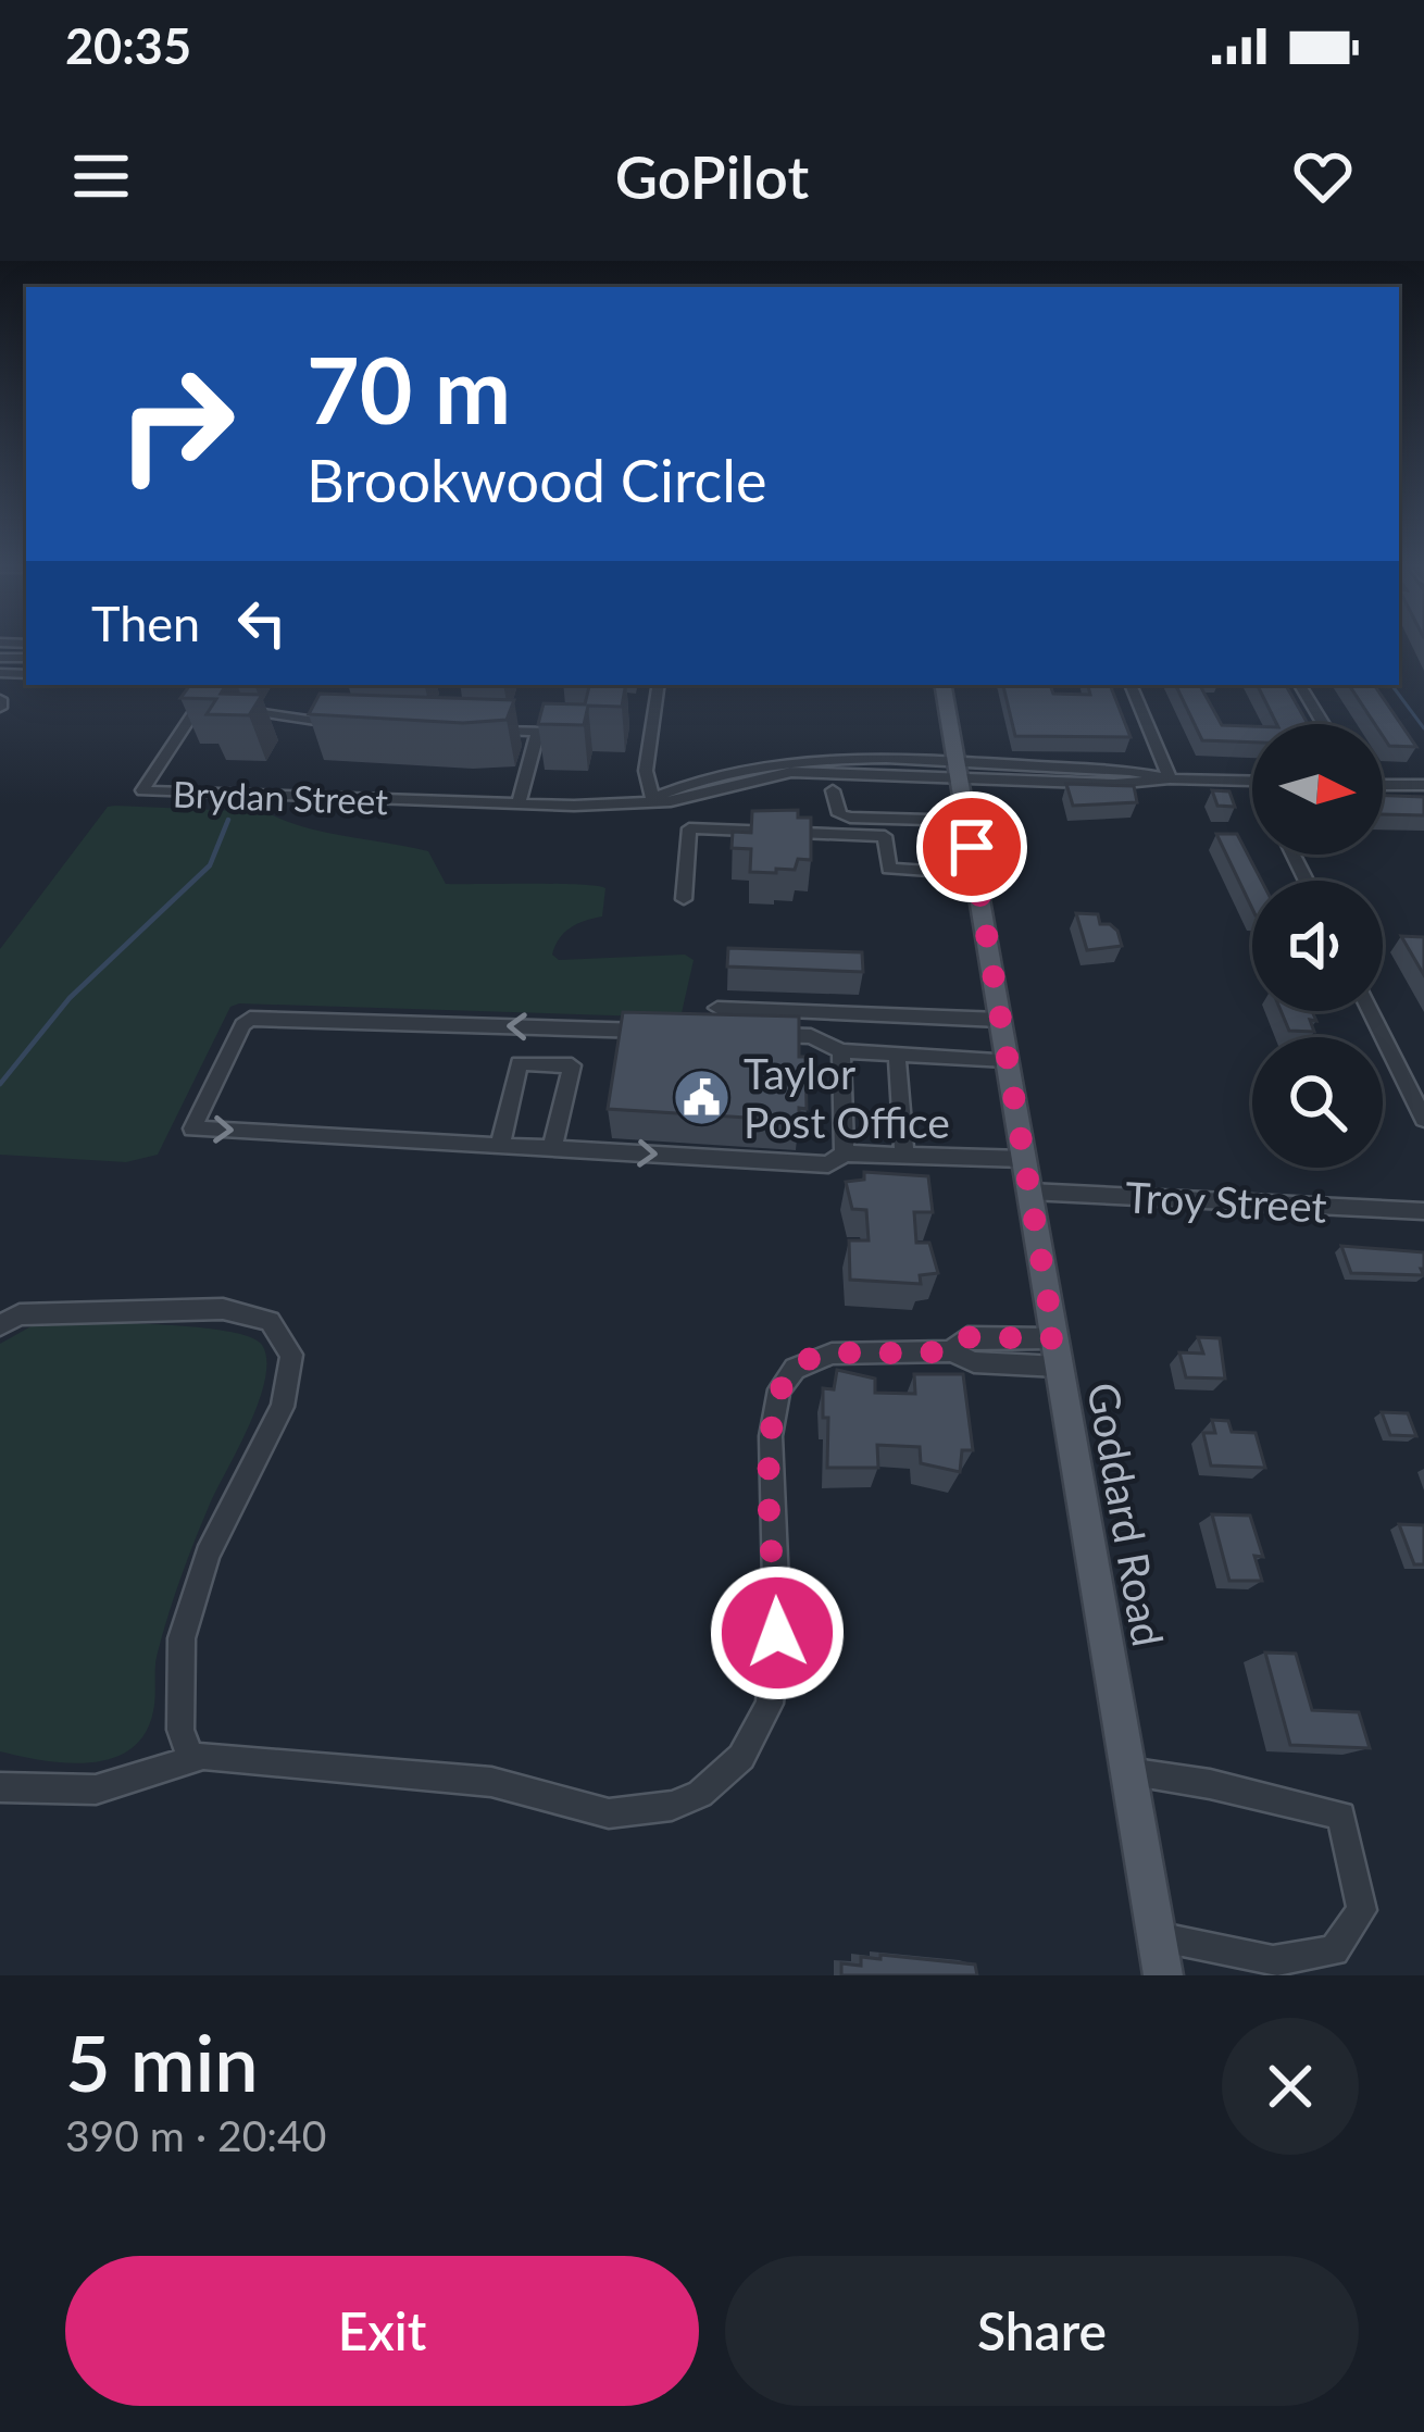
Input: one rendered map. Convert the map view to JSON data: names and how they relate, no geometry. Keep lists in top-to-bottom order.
{
  "streets": {
    "main road": ["Goddard Road"],
    "street": ["Brydan Street", "Troy Street"]
  },
  "crossings": [
    ["Brydan Street", "Goddard Road"],
    ["Troy Street", "Goddard Road"]
  ],
  "places": {
    "public building": ["Taylor Post Office"]
  },
  "north": "right",
  "page": {
    "status": "20:35",
    "header": "GoPilot",
    "turn": ["70 m", "Brookwood Circle"],
    "then": "Then",
    "heading": ["5 min", "390 m · 20:40"],
    "buttons": ["Exit", "Share"]
  }
}
